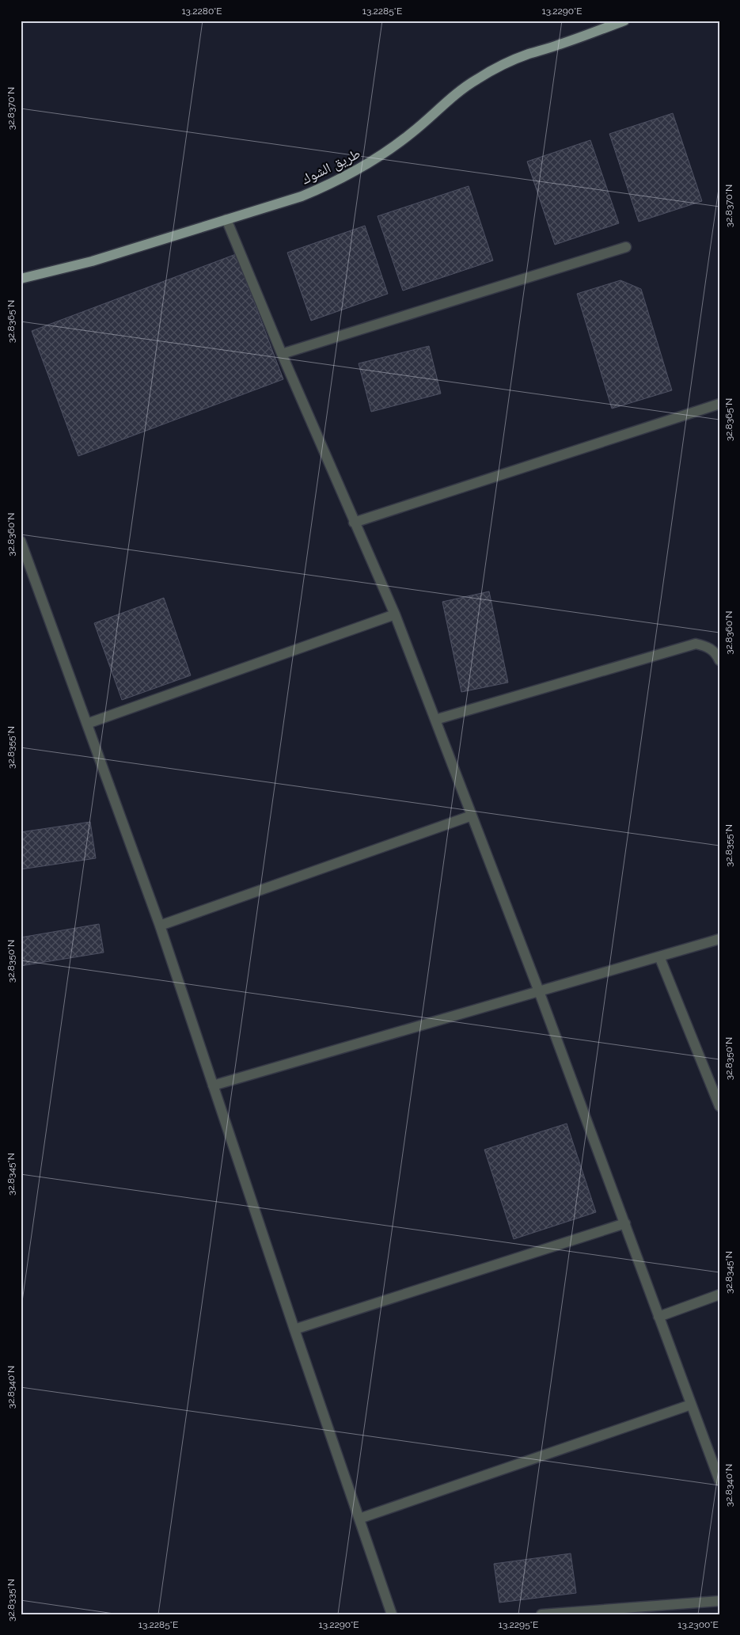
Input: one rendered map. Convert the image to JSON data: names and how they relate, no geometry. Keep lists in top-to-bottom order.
{
  "streets": {
    "main road": ["طريق الشوك"]
  },
  "coordinates": [
    "13.2280°E",
    "13.2285°E",
    "13.2290°E",
    "32.8370°N",
    "32.8365°N",
    "32.8360°N",
    "32.8355°N",
    "32.8350°N",
    "32.8345°N",
    "32.8340°N",
    "32.8335°N",
    "13.2295°E",
    "13.2300°E"
  ]
}
